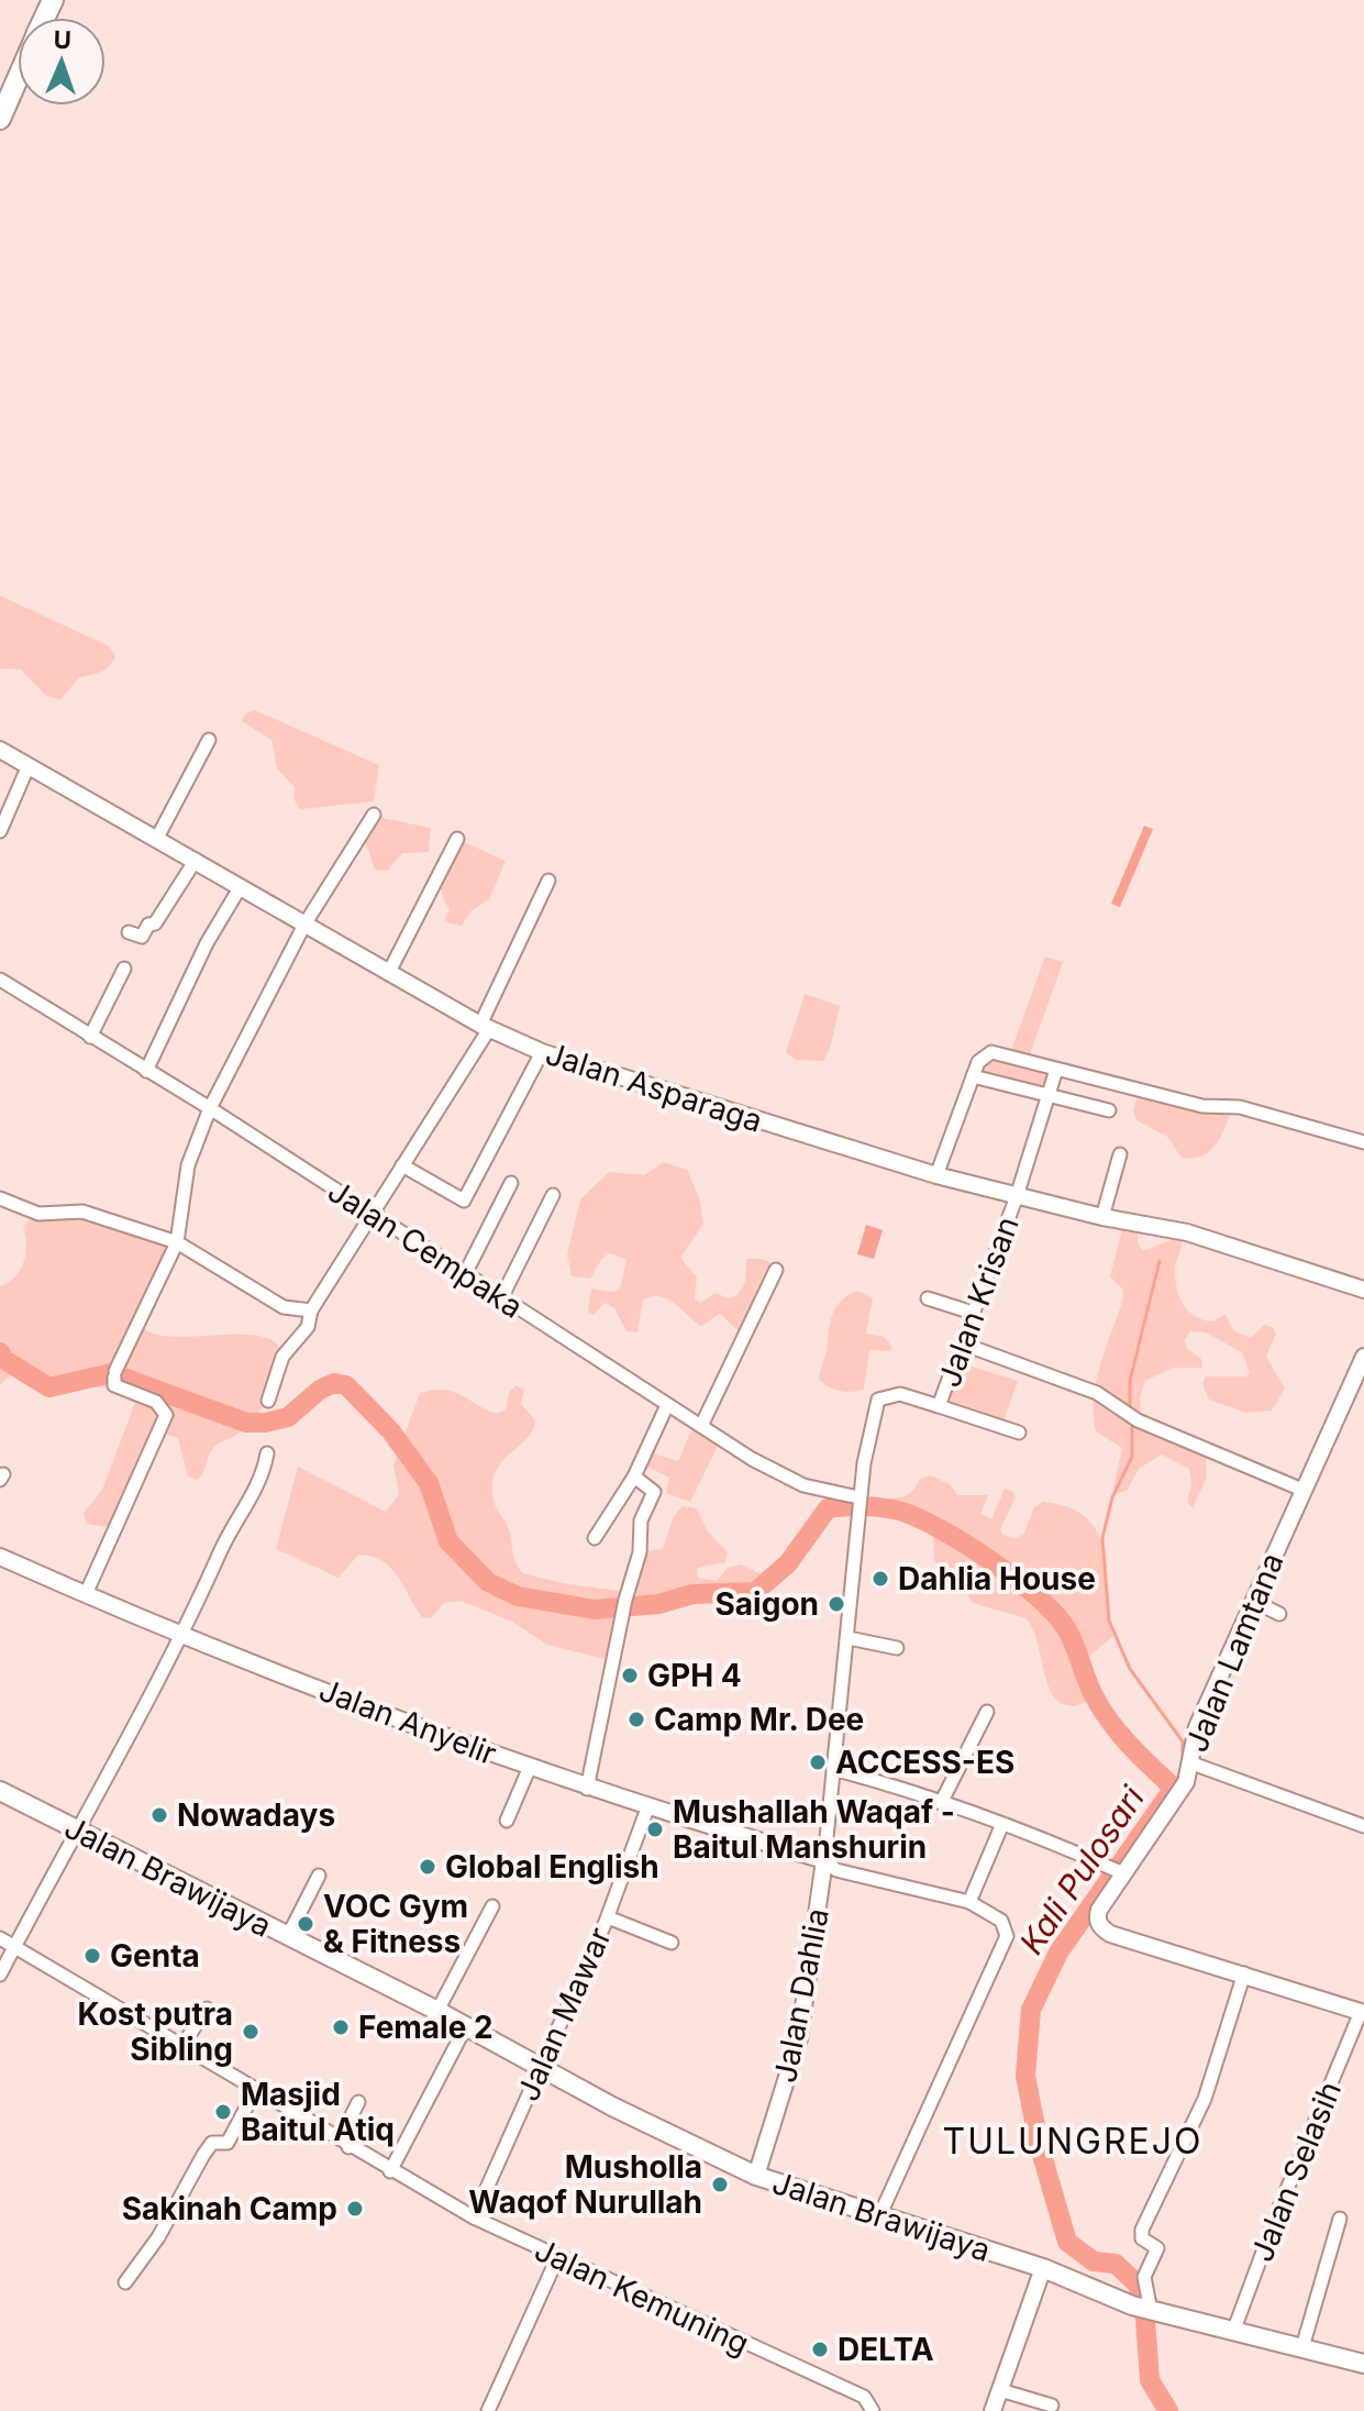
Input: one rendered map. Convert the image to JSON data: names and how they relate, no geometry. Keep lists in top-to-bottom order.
{
  "streets": {
    "main road": ["Jalan Brawijaya"],
    "street": [
      "Jalan Asparaga",
      "Jalan Cempaka",
      "Jalan Krisan",
      "Jalan Lamtana",
      "Jalan Anyelir",
      "Jalan Dahlia",
      "Jalan Mawar",
      "Jalan Selasih",
      "Jalan Kemuning"
    ]
  },
  "crossings": [
    ["Jalan Asparaga", "Jalan Krisan"],
    ["Jalan Cempaka", "Jalan Krisan"],
    ["Jalan Cempaka", "Jalan Dahlia"],
    ["Jalan Krisan", "Jalan Dahlia"],
    ["Jalan Anyelir", "Jalan Dahlia"],
    ["Jalan Anyelir", "Jalan Mawar"],
    ["Jalan Brawijaya", "Jalan Dahlia"],
    ["Jalan Brawijaya", "Jalan Mawar"],
    ["Jalan Brawijaya", "Jalan Selasih"],
    ["Jalan Mawar", "Jalan Kemuning"]
  ],
  "districts": ["TULUNGREJO"],
  "water": ["Kali Pulosari"],
  "places": [
    "Dahlia House",
    "Saigon",
    "GPH 4",
    "Camp Mr. Dee",
    "ACCESS-ES",
    "Nowadays",
    "Mushallah Waqaf - Baitul Manshurin",
    "Global English",
    "VOC Gym & Fitness",
    "Genta",
    "Female 2",
    "Kost putra Sibling",
    "Masjid Baitul Atiq",
    "Musholla Waqof Nurullah",
    "Sakinah Camp",
    "DELTA"
  ],
  "north": "top"
}
